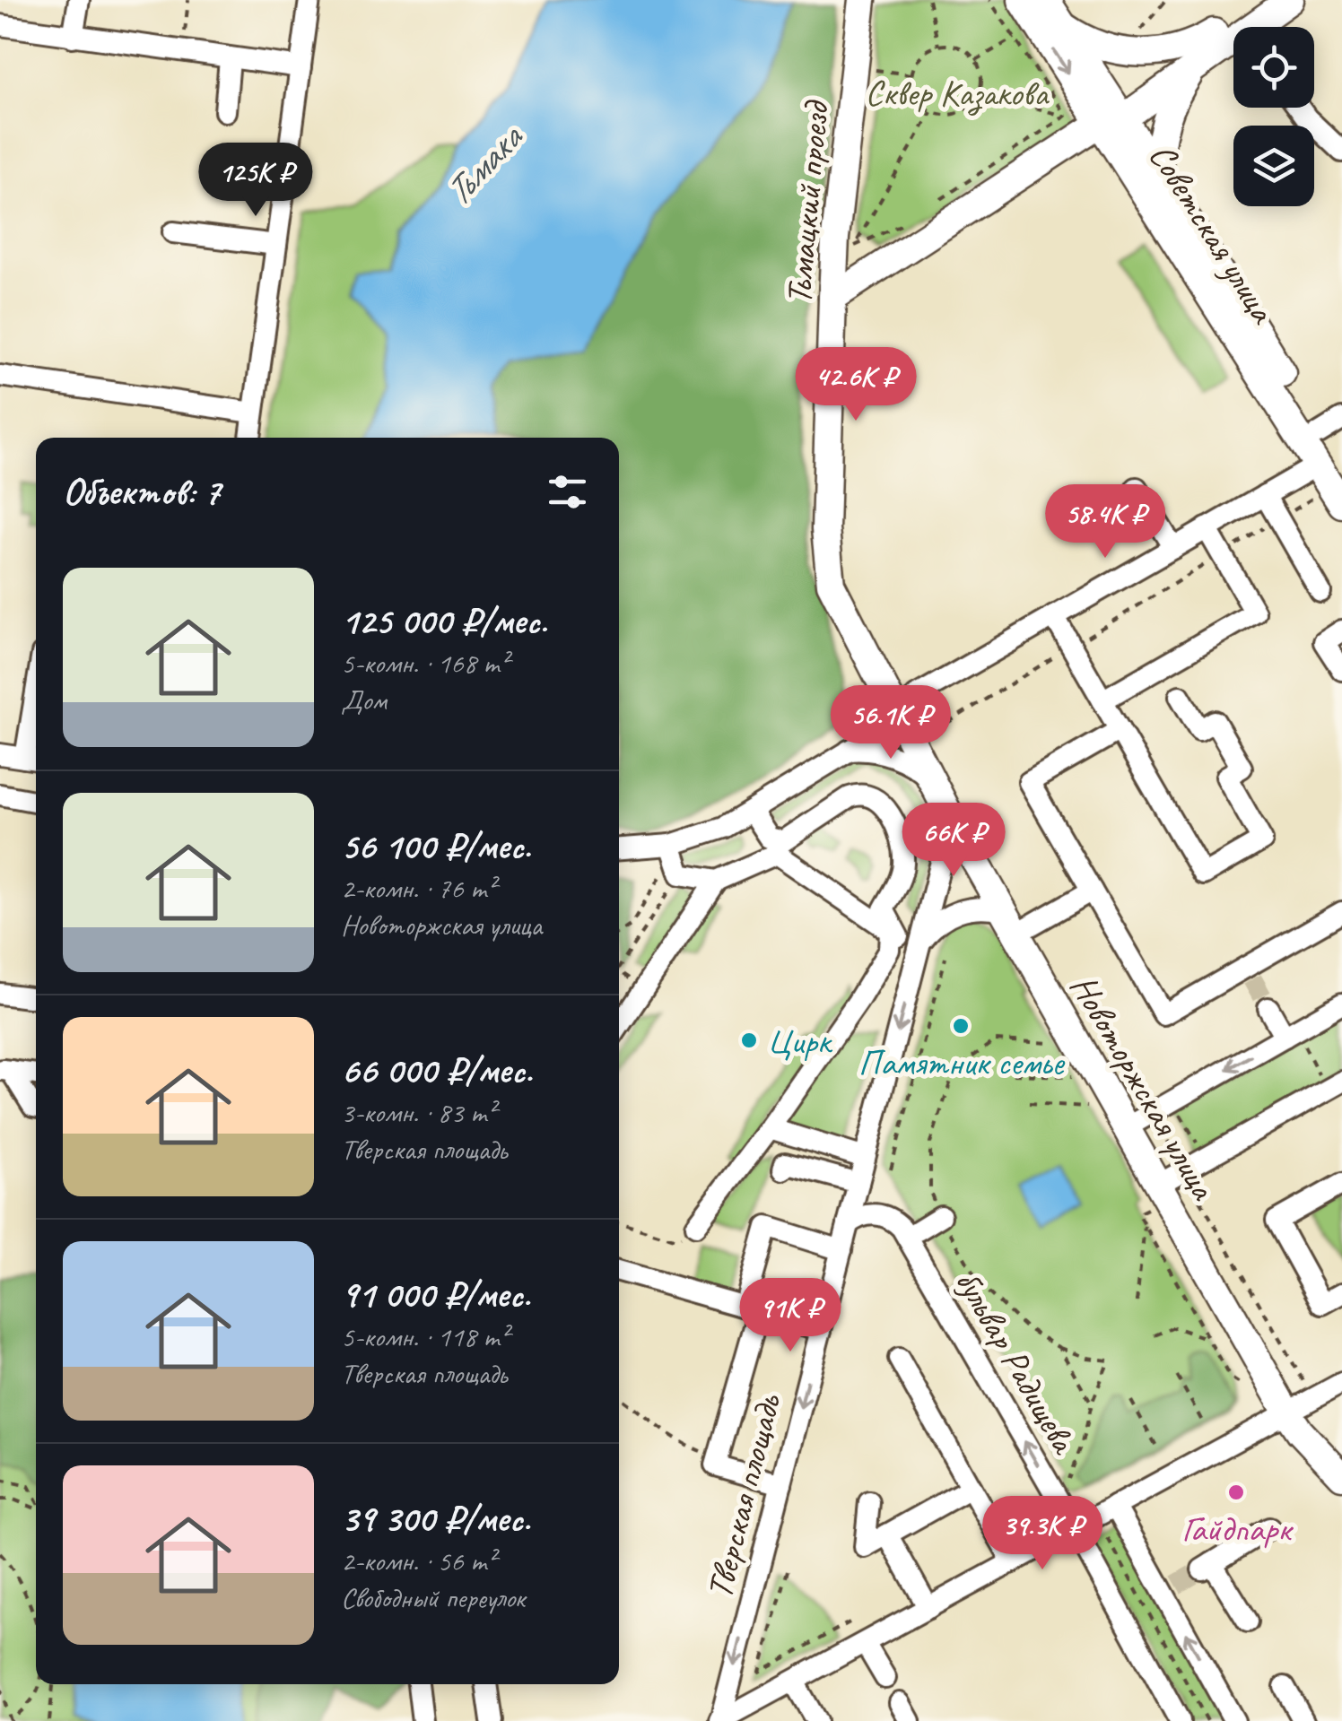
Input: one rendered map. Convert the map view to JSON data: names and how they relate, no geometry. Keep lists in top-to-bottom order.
{
  "streets": {
    "main road": ["Тьмацкий проезд", "Советская улица", "Новоторжская улица"],
    "street": ["бульвар Радищева", "Тверская площадь"]
  },
  "crossings": [
    ["Тьмацкий проезд", "Новоторжская улица"],
    ["Новоторжская улица", "Тверская площадь"],
    ["бульвар Радищева", "Тверская площадь"]
  ],
  "water": ["Тьмака"],
  "parks": ["Сквер Казакова"],
  "places": ["Памятник семье", "Цирк", "Гайдпарк"],
  "page": {
    "price": [
      "125K ₽",
      "42.6K ₽",
      "58.4K ₽",
      "56.1K ₽",
      "66K ₽",
      "91K ₽",
      "39.3K ₽"
    ],
    "heading": "Объектов: 7",
    "list": [
      {
        "name": "125 000 ₽/мес.",
        "note": "5-комн. · 168 m² · Дом"
      },
      {
        "name": "56 100 ₽/мес.",
        "note": "2-комн. · 76 m² · Новоторжская улица"
      },
      {
        "name": "66 000 ₽/мес.",
        "note": "3-комн. · 83 m² · Тверская площадь"
      },
      {
        "name": "91 000 ₽/мес.",
        "note": "5-комн. · 118 m² · Тверская площадь"
      },
      {
        "name": "39 300 ₽/мес.",
        "note": "2-комн. · 56 m² · Свободный переулок"
      }
    ]
  }
}
